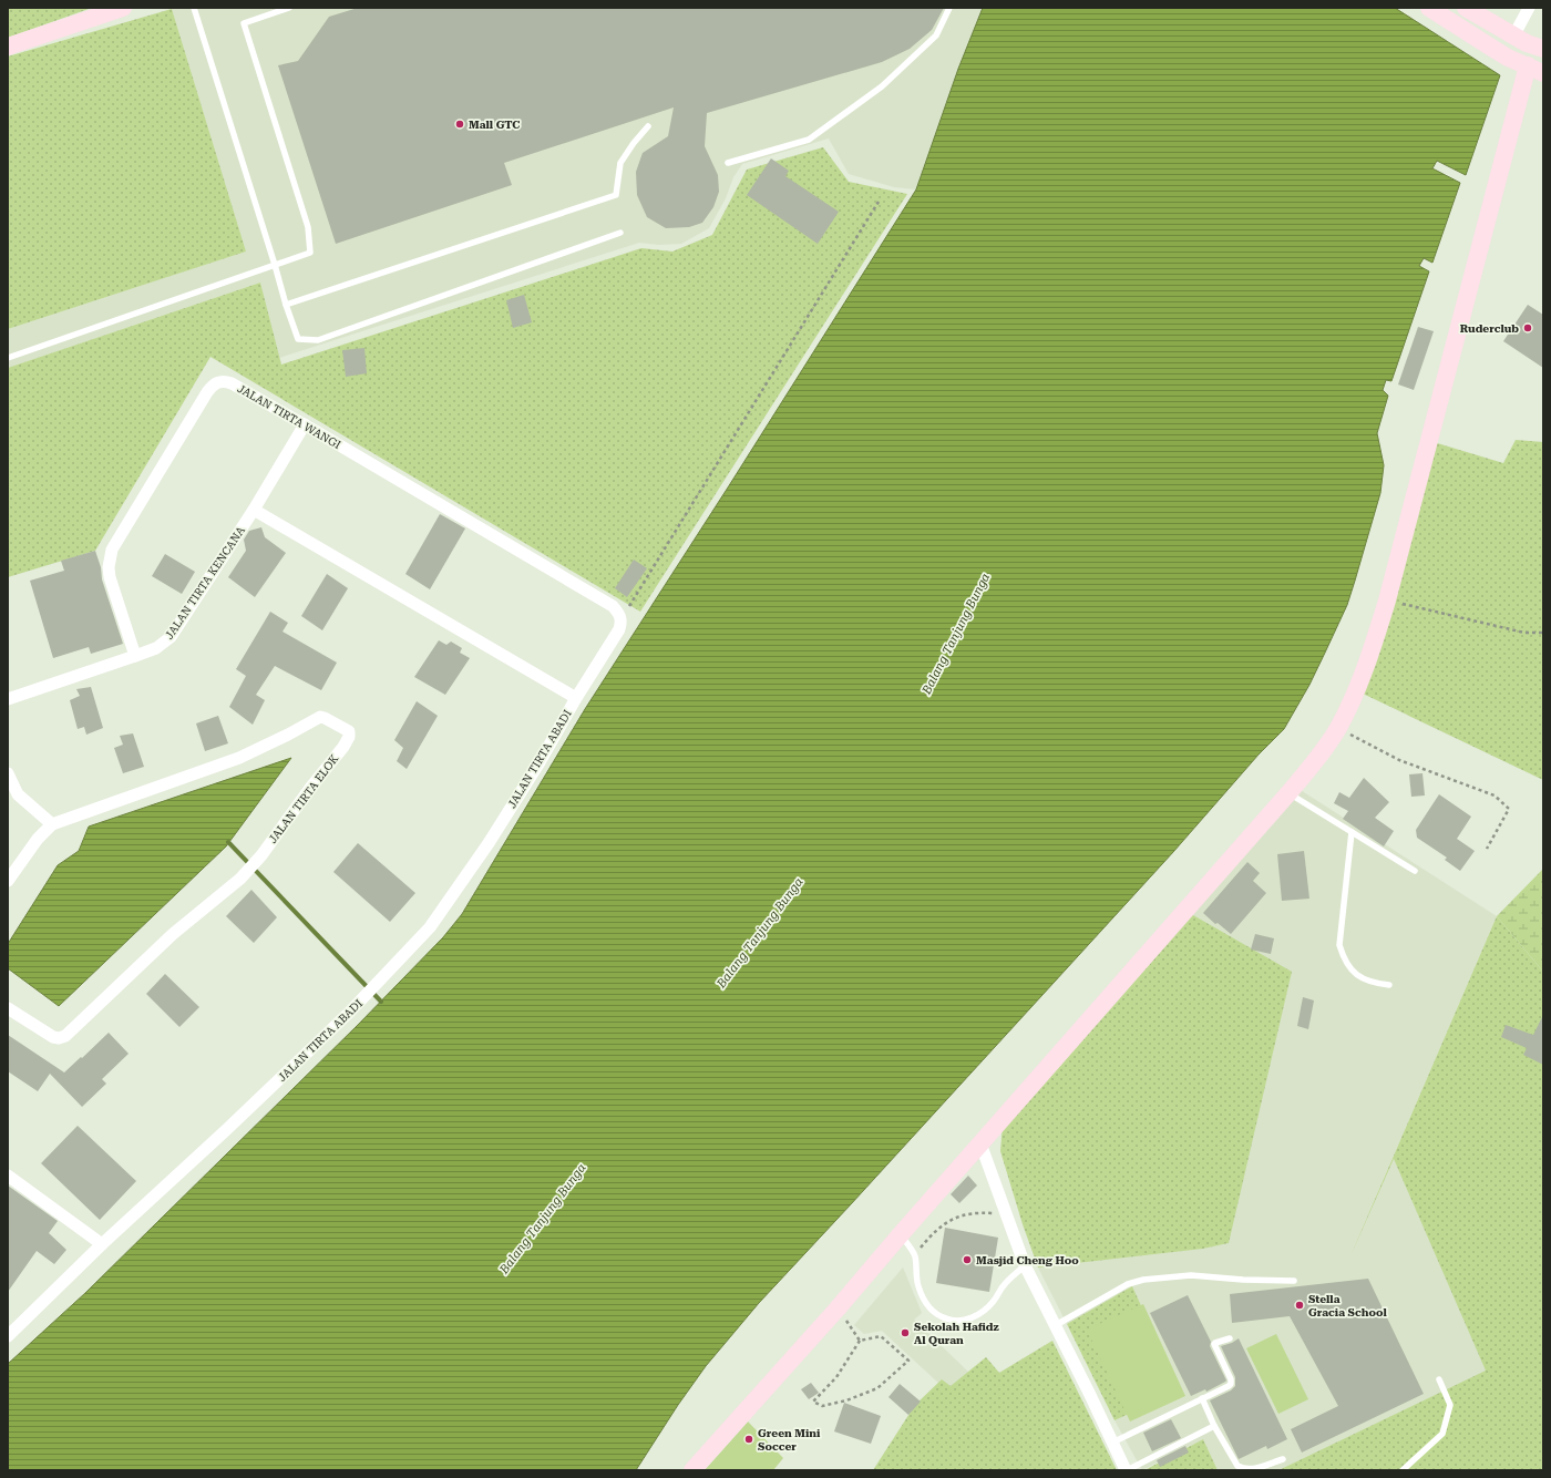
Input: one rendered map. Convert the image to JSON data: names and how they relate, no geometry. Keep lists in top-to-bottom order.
{
  "streets": {
    "street": [
      "JALAN TIRTA WANGI",
      "JALAN TIRTA KENCANA",
      "JALAN TIRTA ABADI",
      "JALAN TIRTA ELOK"
    ]
  },
  "crossings": [
    ["JALAN TIRTA WANGI", "JALAN TIRTA KENCANA"],
    ["JALAN TIRTA WANGI", "JALAN TIRTA ABADI"],
    ["JALAN TIRTA KENCANA", "JALAN TIRTA ABADI"]
  ],
  "water": ["Balang Tanjung Bunga"],
  "places": [
    "Mall GTC",
    "Ruderclub",
    "Masjid Cheng Hoo",
    "Stella Gracia School",
    "Sekolah Hafidz Al Quran",
    "Green Mini Soccer"
  ]
}
